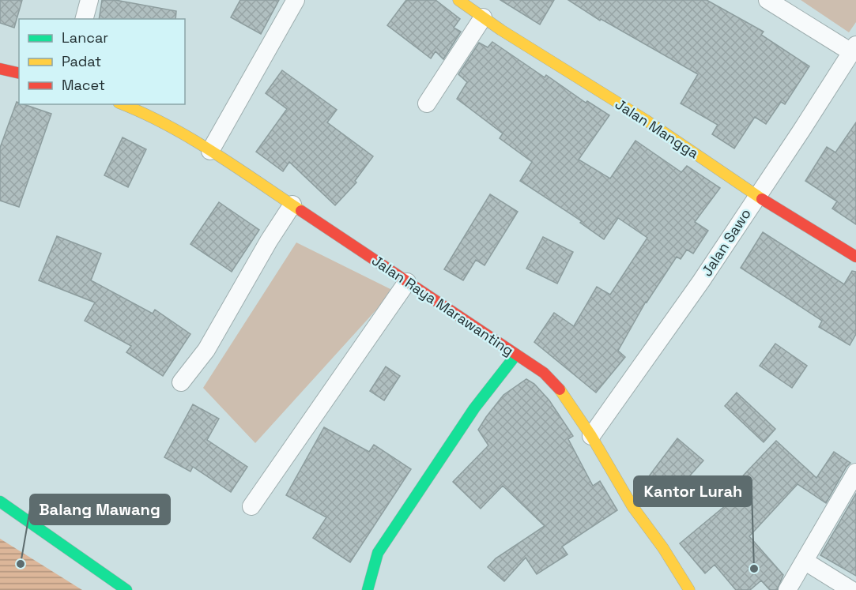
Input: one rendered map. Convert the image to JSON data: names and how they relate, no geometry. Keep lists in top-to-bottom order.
{
  "streets": {
    "street": ["Jalan Mangga", "Jalan Sawo", "Jalan Raya Marawanting"]
  },
  "crossings": [
    ["Jalan Mangga", "Jalan Sawo"],
    ["Jalan Sawo", "Jalan Raya Marawanting"]
  ],
  "places": ["Balang Mawang", "Kantor Lurah"],
  "legend": ["Lancar", "Padat", "Macet"]
}
